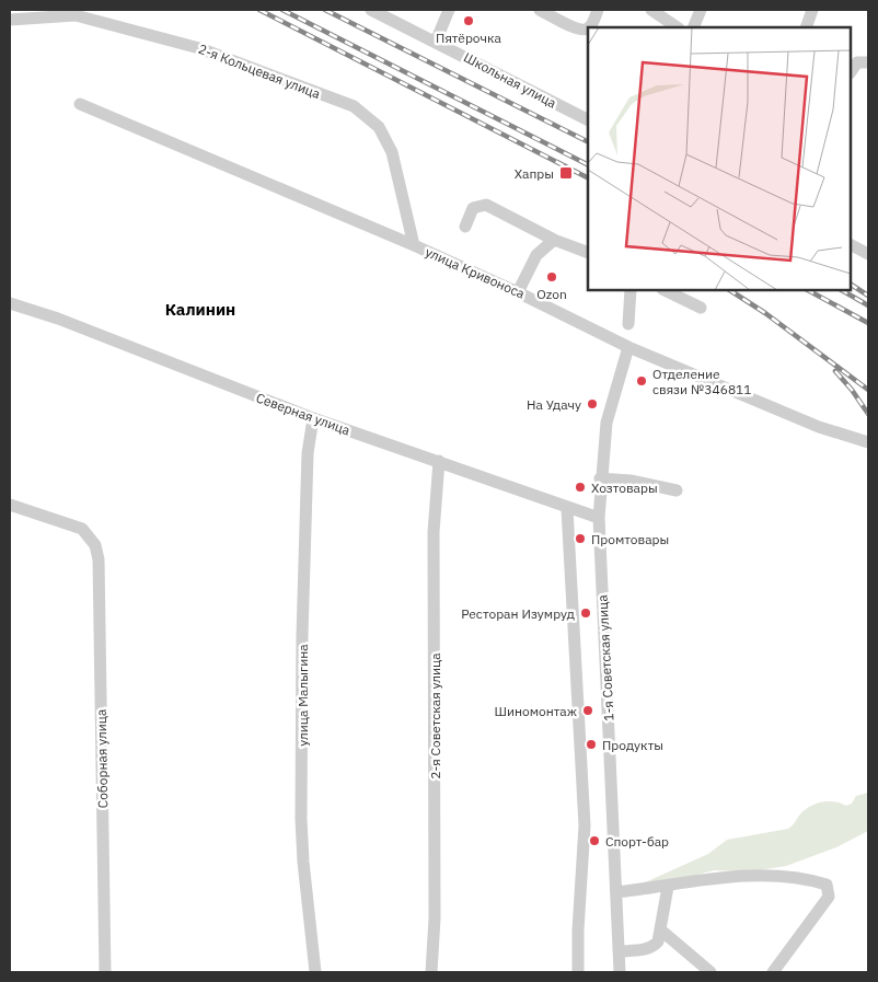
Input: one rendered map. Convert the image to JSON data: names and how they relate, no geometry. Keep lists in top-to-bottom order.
{
  "streets": {
    "street": [
      "2-я Кольцевая улица",
      "Школьная улица",
      "улица Кривоноса",
      "Северная улица",
      "1-я Советская улица",
      "улица Малыгина",
      "2-я Советская улица",
      "Соборная улица"
    ]
  },
  "crossings": [
    ["2-я Кольцевая улица", "улица Кривоноса"],
    ["улица Кривоноса", "1-я Советская улица"],
    ["Северная улица", "1-я Советская улица"],
    ["Северная улица", "улица Малыгина"],
    ["Северная улица", "2-я Советская улица"]
  ],
  "districts": ["Калинин"],
  "places": {
    "other": [
      "Пятёрочка",
      "Ozon",
      "Отделение связи №346811",
      "На Удачу",
      "Хозтовары",
      "Промтовары",
      "Ресторан Изумруд",
      "Шиномонтаж",
      "Продукты",
      "Спорт-бар"
    ],
    "transit": ["Хапры"]
  }
}
